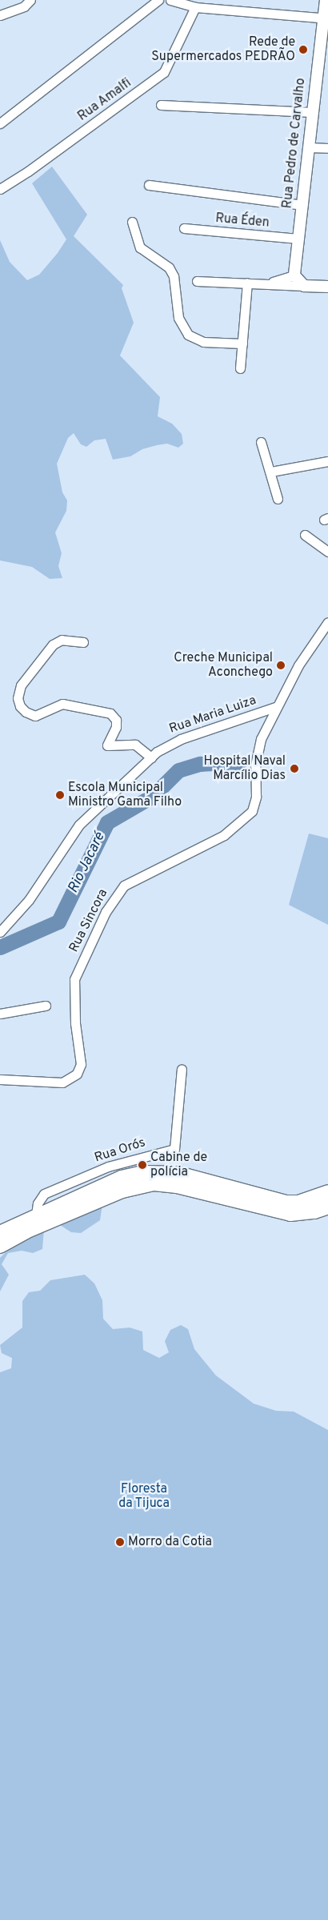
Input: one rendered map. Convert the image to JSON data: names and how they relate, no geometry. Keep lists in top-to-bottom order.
{
  "streets": {
    "street": [
      "Rua Amalfi",
      "Rua Pedro de Carvalho",
      "Rua Éden",
      "Rua Maria Luiza",
      "Rua Sincora",
      "Rua Orós"
    ]
  },
  "crossings": [
    ["Rua Pedro de Carvalho", "Rua Éden"],
    ["Rua Maria Luiza", "Rua Sincora"]
  ],
  "water": ["Rio Jacaré"],
  "parks": ["Floresta da Tijuca"],
  "places": [
    "Rede de Supermercados PEDRÃO",
    "Creche Municipal Aconchego",
    "Hospital Naval Marcílio Dias",
    "Escola Municipal Ministro Gama Filho",
    "Cabine de polícia",
    "Morro da Cotia"
  ]
}
